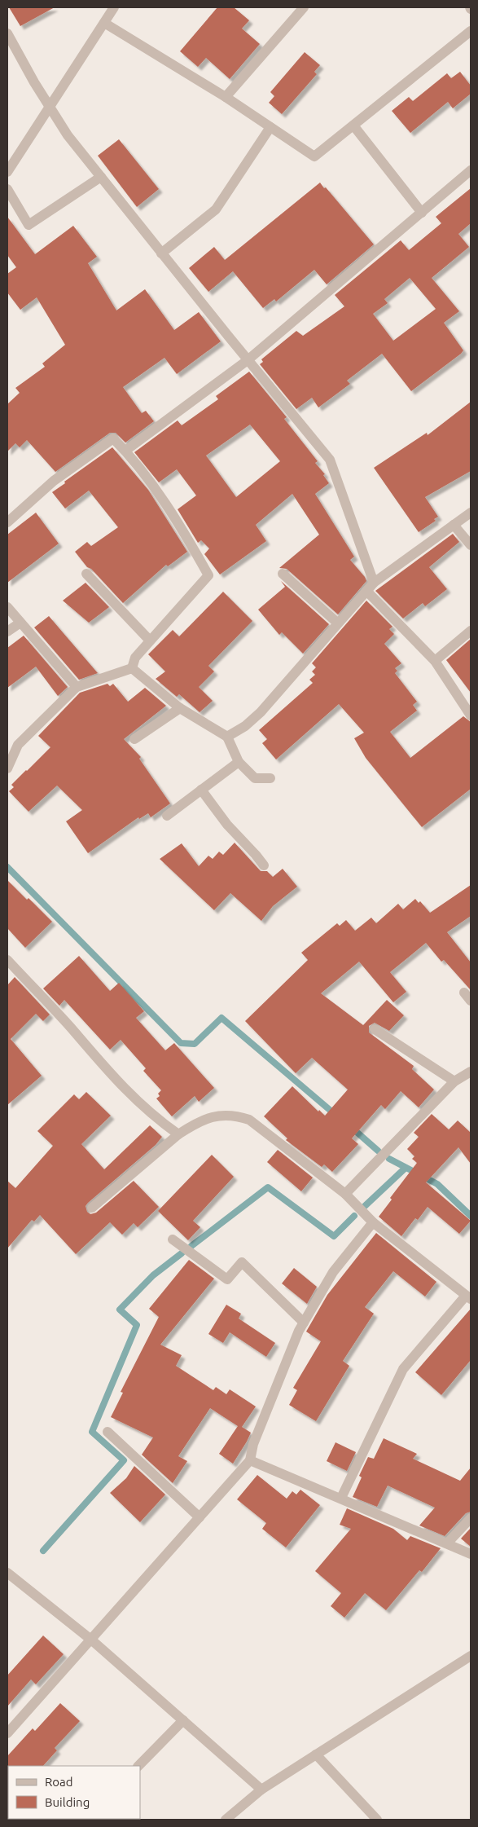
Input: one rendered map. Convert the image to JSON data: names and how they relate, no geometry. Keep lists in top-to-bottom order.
{
  "legend": ["Road", "Building"]
}
